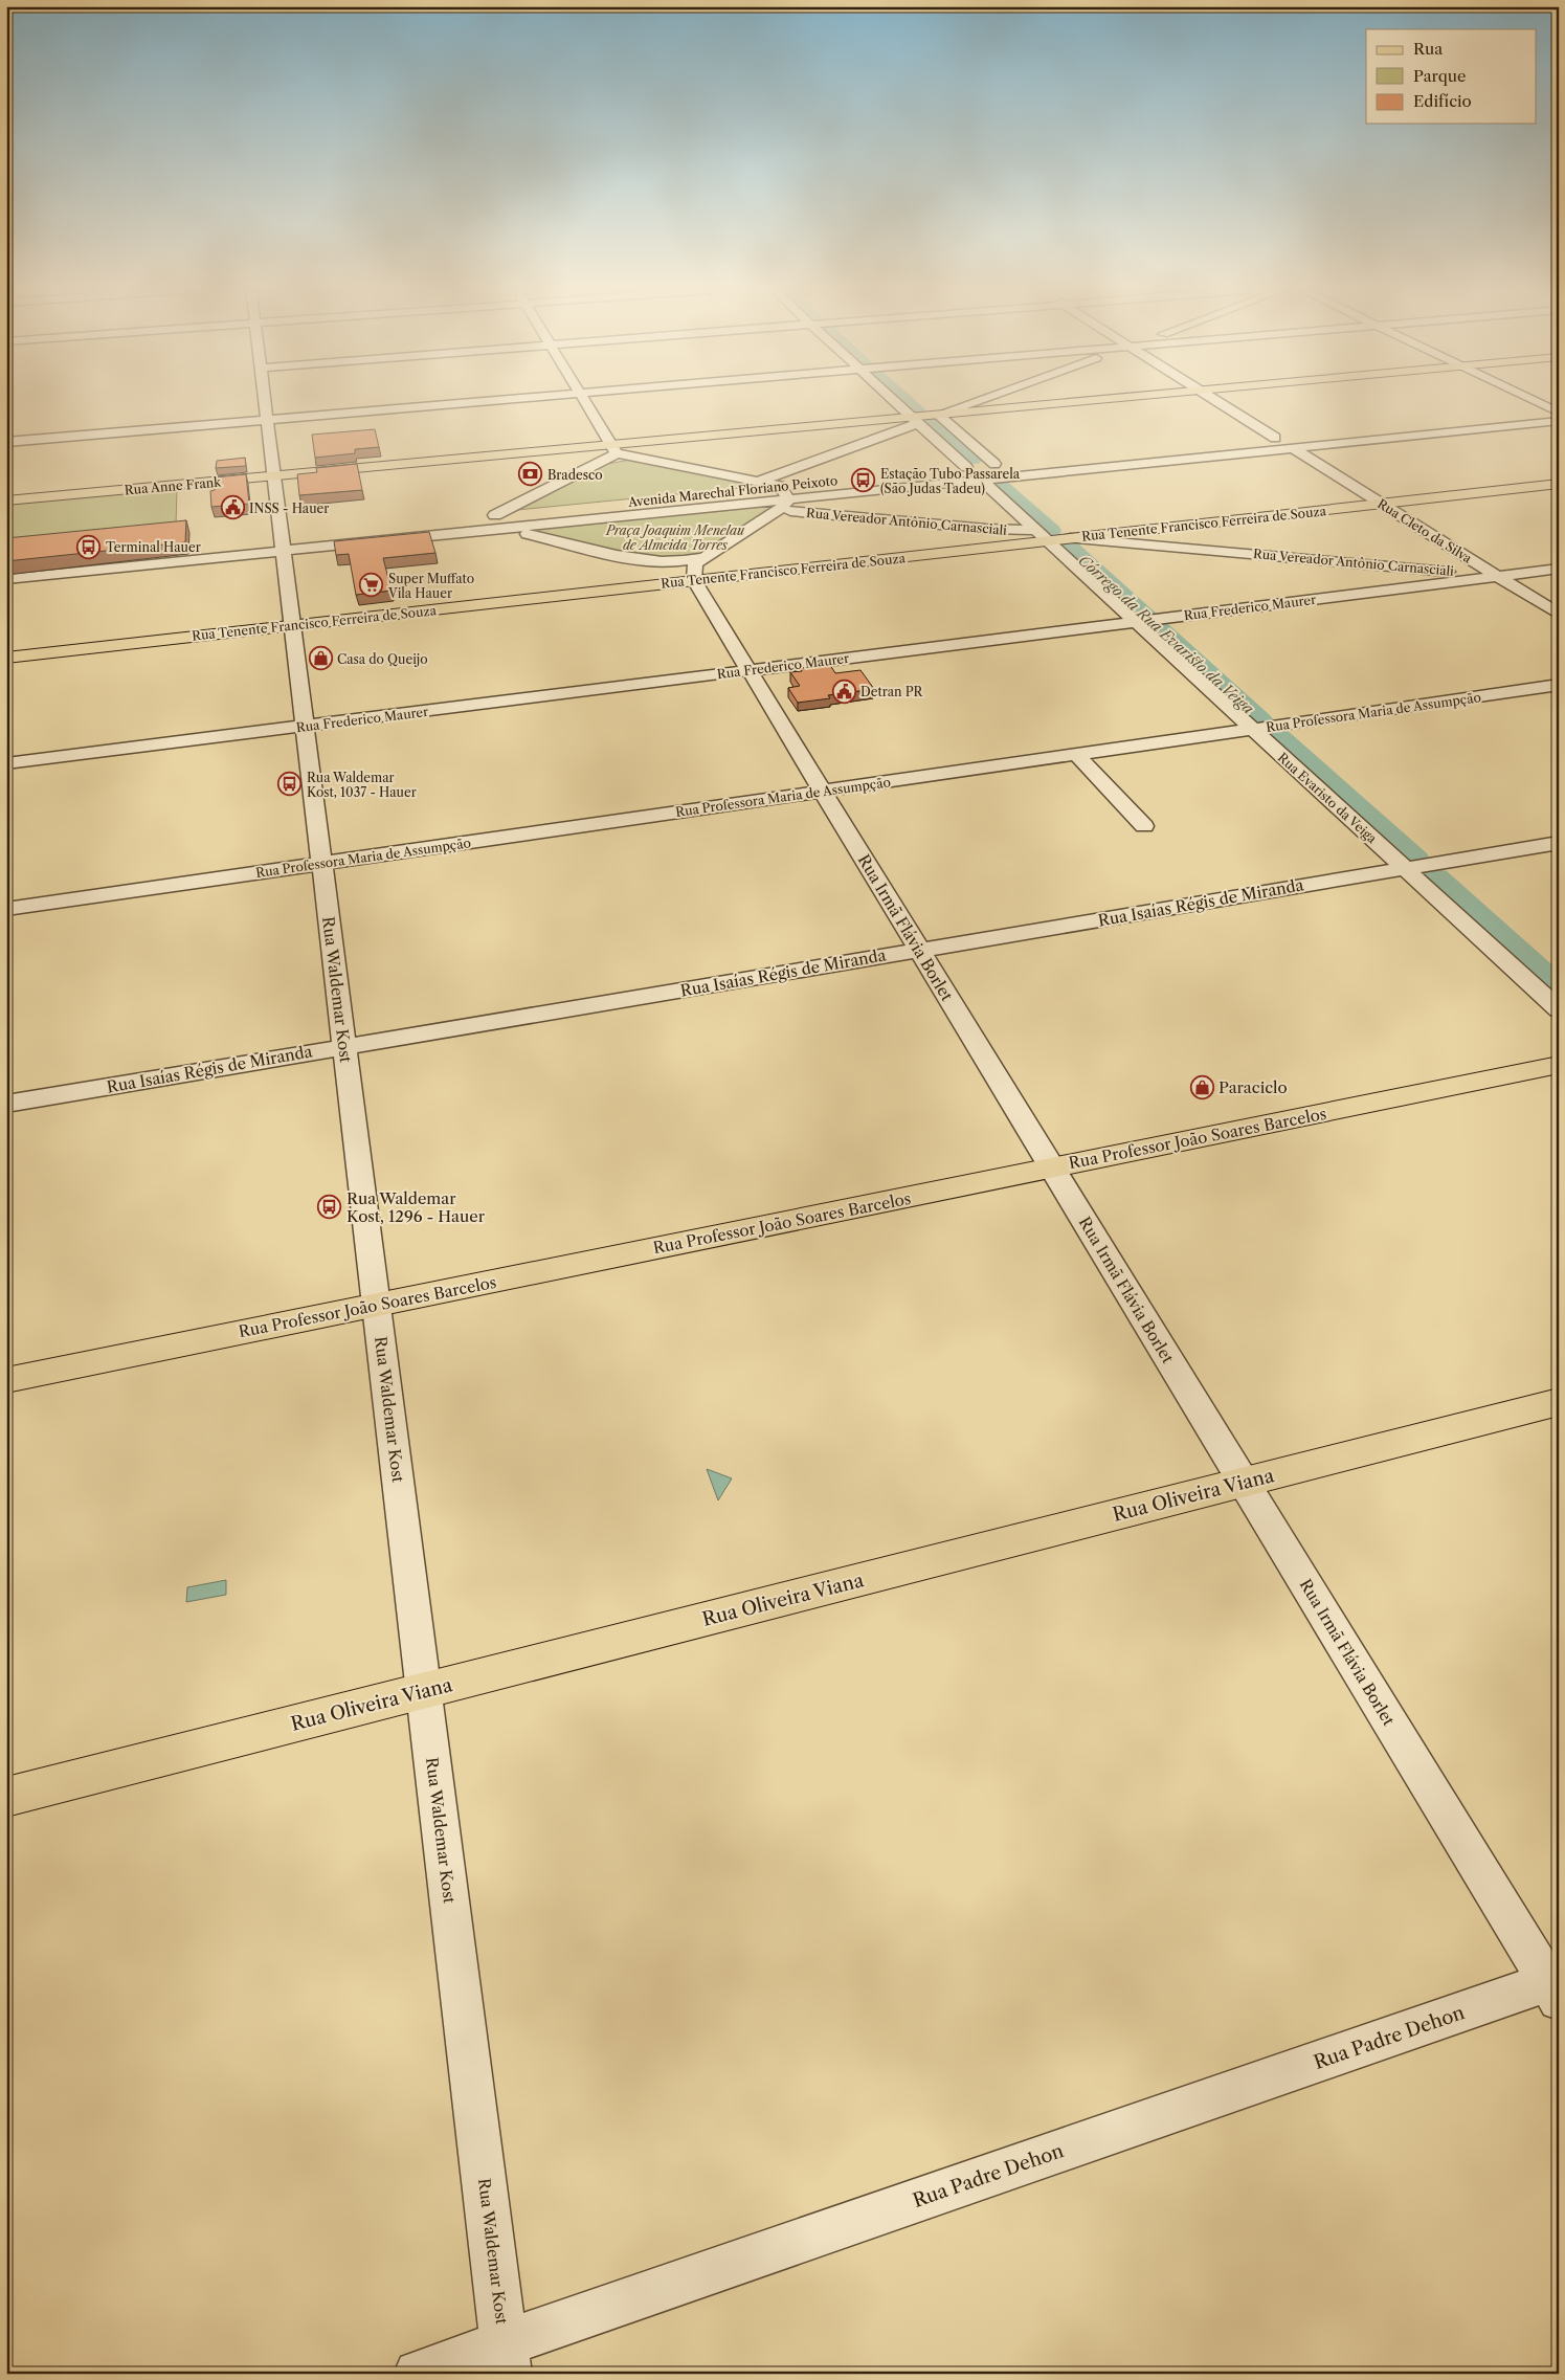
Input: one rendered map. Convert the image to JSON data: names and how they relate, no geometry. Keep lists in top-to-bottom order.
{
  "streets": {
    "main road": [
      "Rua Anne Frank",
      "Rua Tenente Francisco Ferreira de Souza",
      "Rua Professor João Soares Barcelos",
      "Rua Oliveira Viana"
    ],
    "street": [
      "Avenida Marechal Floriano Peixoto",
      "Rua Vereador Antônio Carnasciali",
      "Rua Cleto da Silva",
      "Rua Frederico Maurer",
      "Rua Professora Maria de Assumpção",
      "Rua Evaristo da Veiga",
      "Rua Isaías Régis de Miranda",
      "Rua Irmã Flávia Borlet",
      "Rua Waldemar Kost",
      "Rua Padre Dehon"
    ]
  },
  "crossings": [
    ["Rua Anne Frank", "Rua Waldemar Kost"],
    ["Avenida Marechal Floriano Peixoto", "Rua Cleto da Silva"],
    ["Avenida Marechal Floriano Peixoto", "Rua Evaristo da Veiga"],
    ["Avenida Marechal Floriano Peixoto", "Rua Waldemar Kost"],
    ["Rua Vereador Antônio Carnasciali", "Rua Tenente Francisco Ferreira de Souza"],
    ["Rua Vereador Antônio Carnasciali", "Rua Cleto da Silva"],
    ["Rua Vereador Antônio Carnasciali", "Rua Frederico Maurer"],
    ["Rua Vereador Antônio Carnasciali", "Rua Evaristo da Veiga"],
    ["Rua Tenente Francisco Ferreira de Souza", "Rua Cleto da Silva"],
    ["Rua Tenente Francisco Ferreira de Souza", "Rua Evaristo da Veiga"],
    ["Rua Tenente Francisco Ferreira de Souza", "Rua Irmã Flávia Borlet"],
    ["Rua Tenente Francisco Ferreira de Souza", "Rua Waldemar Kost"],
    ["Rua Cleto da Silva", "Rua Frederico Maurer"],
    ["Rua Frederico Maurer", "Rua Evaristo da Veiga"],
    ["Rua Frederico Maurer", "Rua Irmã Flávia Borlet"],
    ["Rua Frederico Maurer", "Rua Waldemar Kost"],
    ["Rua Professora Maria de Assumpção", "Rua Evaristo da Veiga"],
    ["Rua Professora Maria de Assumpção", "Rua Irmã Flávia Borlet"],
    ["Rua Professora Maria de Assumpção", "Rua Waldemar Kost"],
    ["Rua Evaristo da Veiga", "Rua Isaías Régis de Miranda"],
    ["Rua Isaías Régis de Miranda", "Rua Irmã Flávia Borlet"],
    ["Rua Isaías Régis de Miranda", "Rua Waldemar Kost"],
    ["Rua Irmã Flávia Borlet", "Rua Professor João Soares Barcelos"],
    ["Rua Irmã Flávia Borlet", "Rua Oliveira Viana"],
    ["Rua Irmã Flávia Borlet", "Rua Padre Dehon"],
    ["Rua Waldemar Kost", "Rua Professor João Soares Barcelos"],
    ["Rua Waldemar Kost", "Rua Oliveira Viana"],
    ["Rua Waldemar Kost", "Rua Padre Dehon"]
  ],
  "water": ["Córrego da Rua Evaristo da Veiga"],
  "parks": ["Praça Joaquim Menelau de Almeida Torres"],
  "places": {
    "bank": ["Bradesco"],
    "bus stop": [
      "Estação Tubo Passarela (São Judas Tadeu)",
      "Terminal Hauer",
      "Rua Waldemar Kost, 1037 - Hauer",
      "Rua Waldemar Kost, 1296 - Hauer"
    ],
    "public building": ["INSS - Hauer", "Detran PR"],
    "supermarket": ["Super Muffato Vila Hauer"],
    "shop": ["Casa do Queijo", "Paraciclo"]
  },
  "legend": ["Rua", "Parque", "Edifício"]
}
